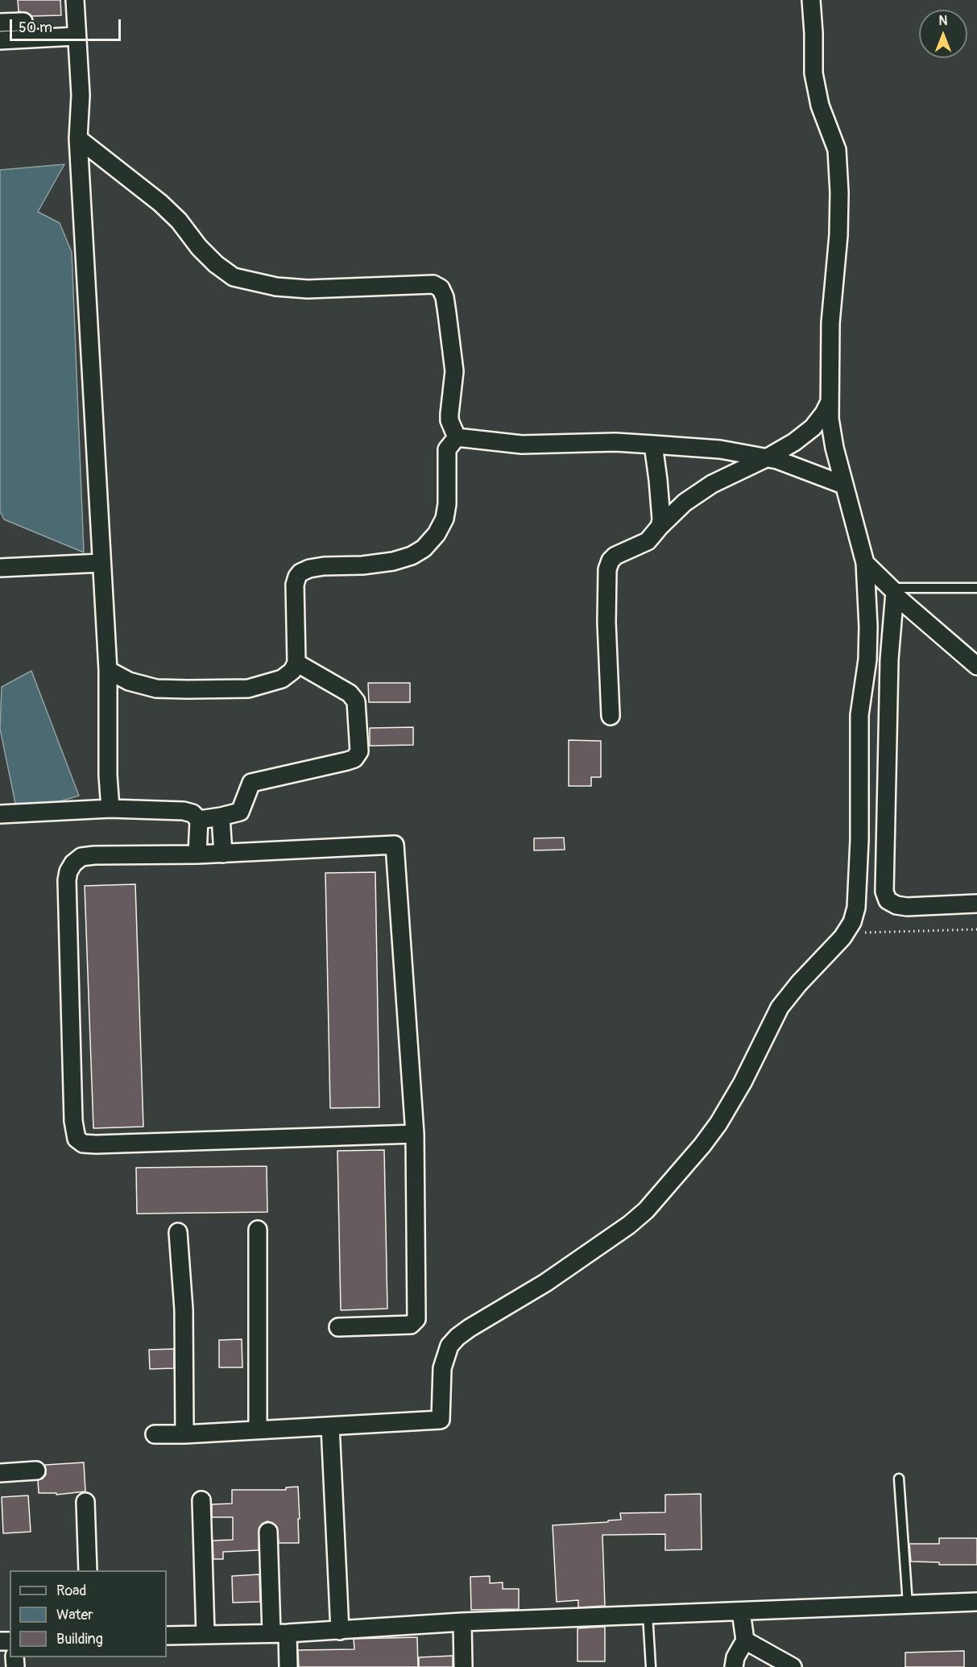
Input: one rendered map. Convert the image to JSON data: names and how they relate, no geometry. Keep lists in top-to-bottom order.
{
  "legend": ["Road", "Water", "Building"],
  "scale_bar": "50 m",
  "north": "top"
}
